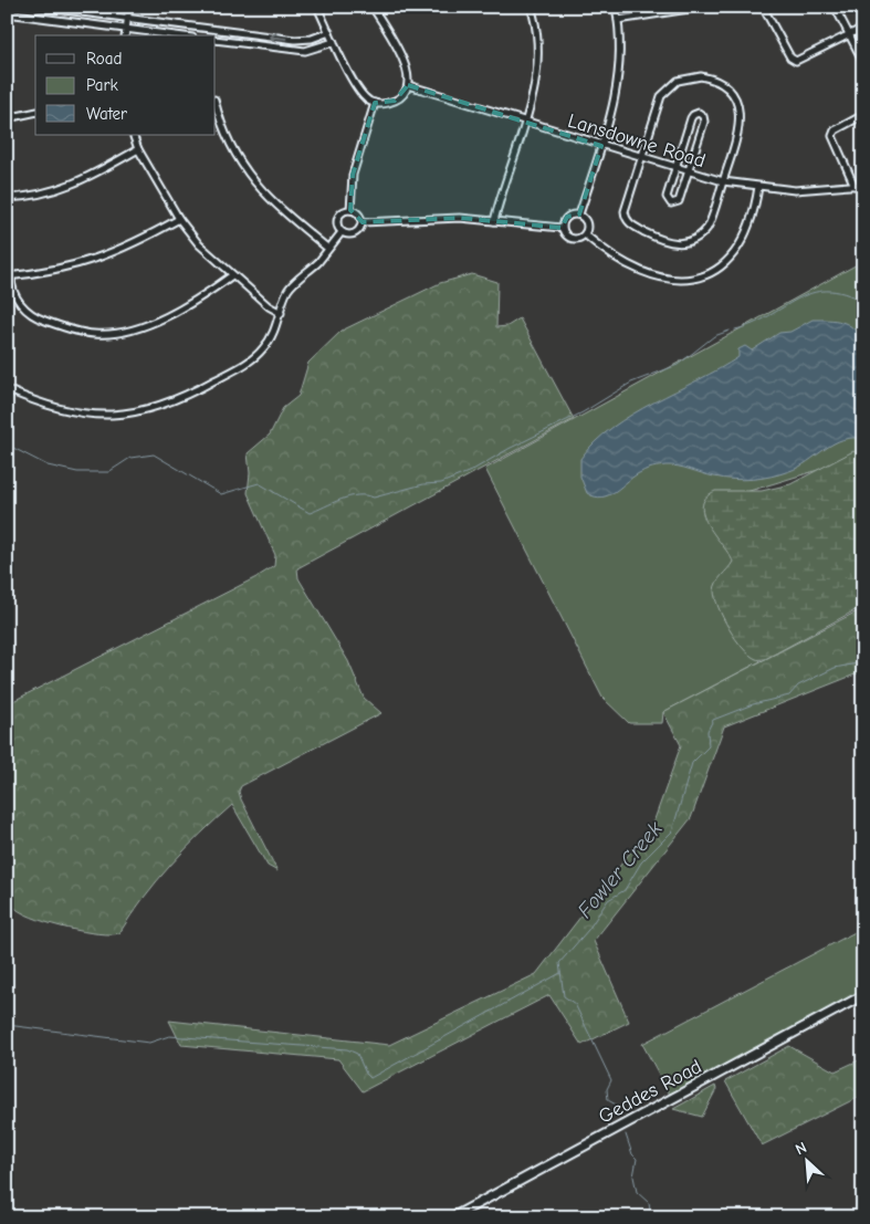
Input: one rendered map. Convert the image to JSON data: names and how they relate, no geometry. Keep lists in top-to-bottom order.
{
  "streets": {
    "main road": ["Geddes Road"],
    "street": ["Lansdowne Road"]
  },
  "water": ["Fowler Creek"],
  "legend": ["Road", "Park", "Water"],
  "north": "top left"
}
